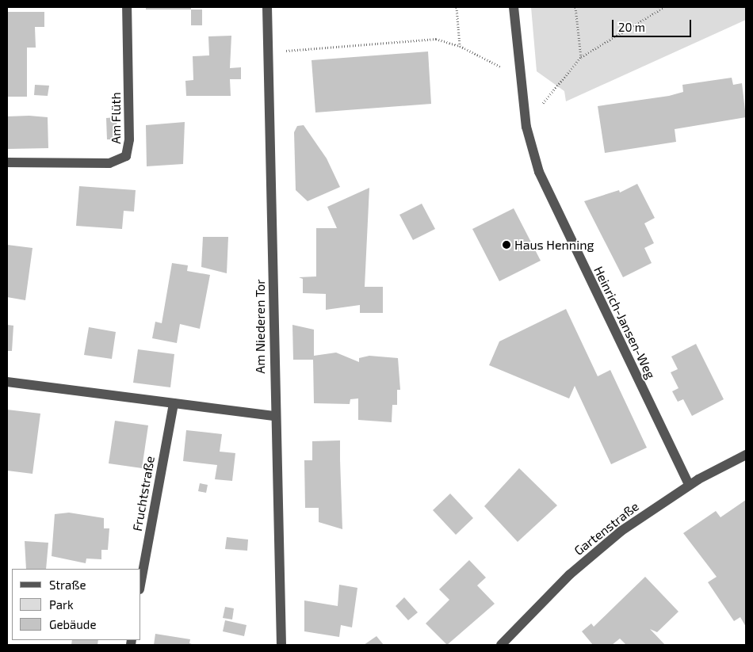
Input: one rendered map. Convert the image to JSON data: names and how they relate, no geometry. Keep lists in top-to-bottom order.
{
  "streets": {
    "street": [
      "Am Flüth",
      "Heinrich-Jansen-Weg",
      "Am Niederen Tor",
      "Fruchtstraße",
      "Gartenstraße"
    ]
  },
  "crossings": [
    ["Heinrich-Jansen-Weg", "Gartenstraße"]
  ],
  "places": ["Haus Henning"],
  "legend": ["Straße", "Park", "Gebäude"],
  "scale_bar": "20 m"
}
